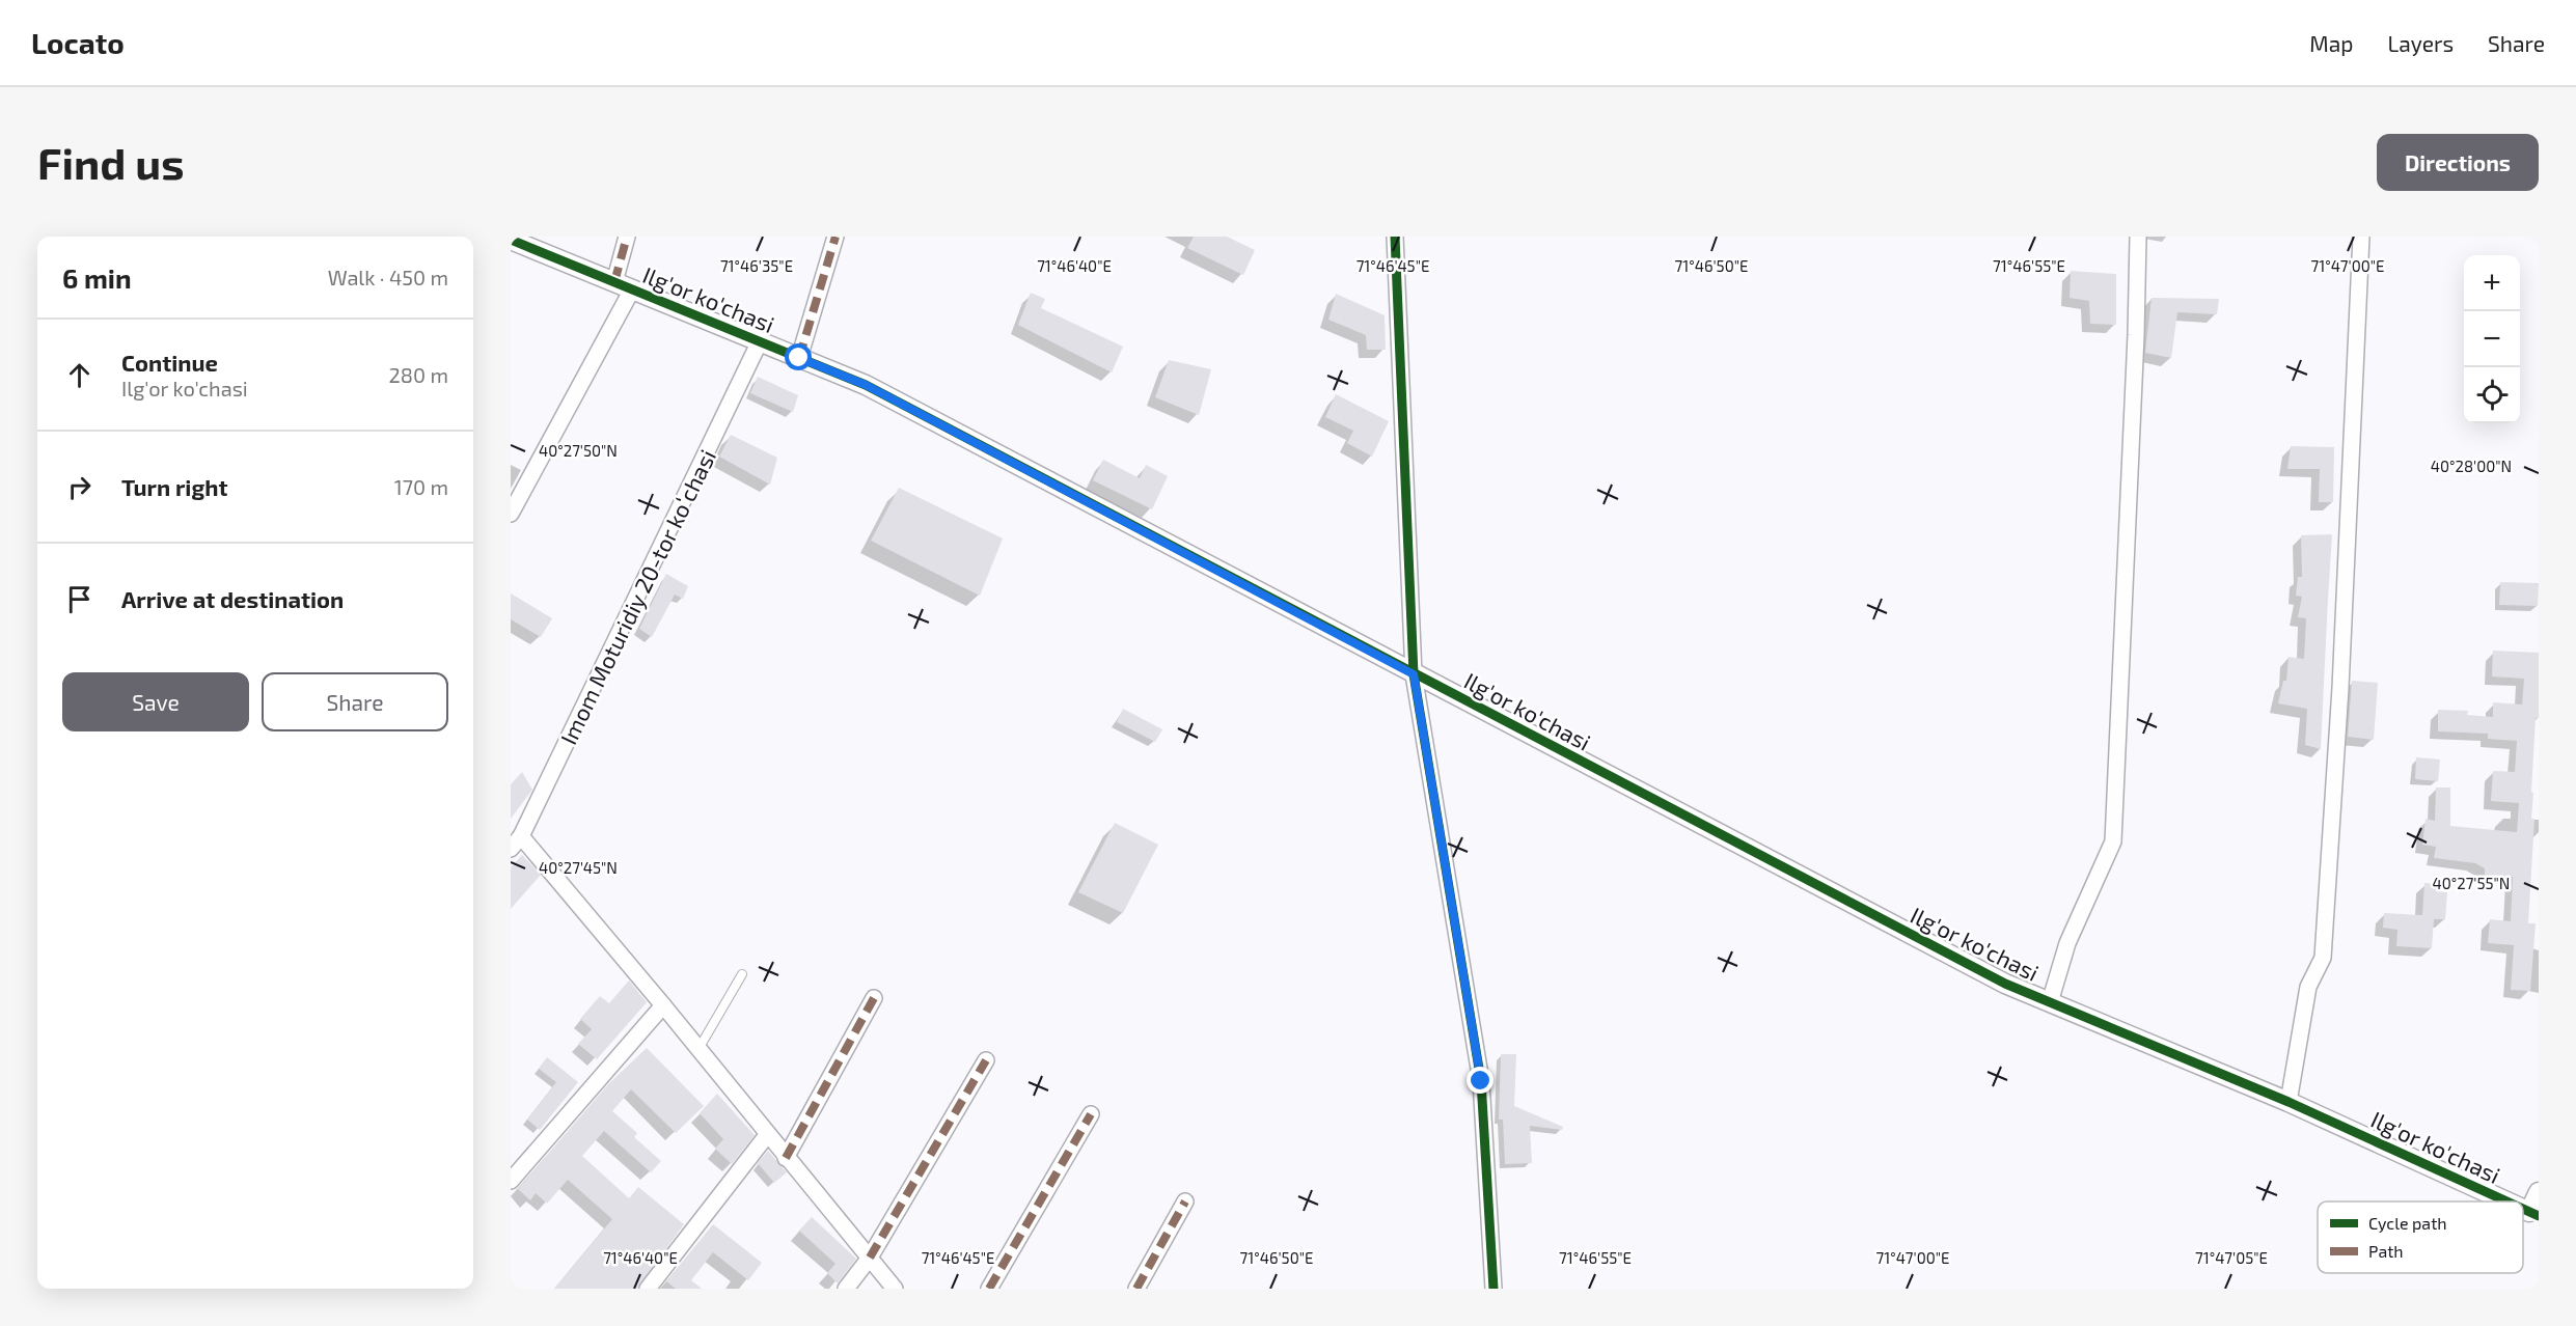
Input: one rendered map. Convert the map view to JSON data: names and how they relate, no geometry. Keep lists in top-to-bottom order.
{
  "streets": {
    "street": ["Ilg'or ko'chasi", "Imom Moturidiy 20-tor koʻchasi"]
  },
  "crossings": [
    ["Ilg'or ko'chasi", "Imom Moturidiy 20-tor koʻchasi"]
  ],
  "legend": ["Cycle path", "Path"],
  "page": {
    "header": "Locato",
    "nav": ["Map", "Layers", "Share"],
    "buttons": [
      "Directions",
      ["Save", "Share"]
    ],
    "title": "Find us",
    "heading": ["6 min", "Walk · 450 m"],
    "map_buttons": ["+", "−"],
    "list": [
      ["Continue", "Ilg'or ko'chasi", "280 m"],
      ["Turn right", "170 m"],
      "Arrive at destination"
    ]
  },
  "coordinates": [
    "71°46'35\"E",
    "71°46'40\"E",
    "71°46'45\"E",
    "71°46'50\"E",
    "71°46'55\"E",
    "71°47'00\"E",
    "40°27'50\"N",
    "40°28'00\"N",
    "40°27'45\"N",
    "40°27'55\"N",
    "71°47'05\"E"
  ]
}
